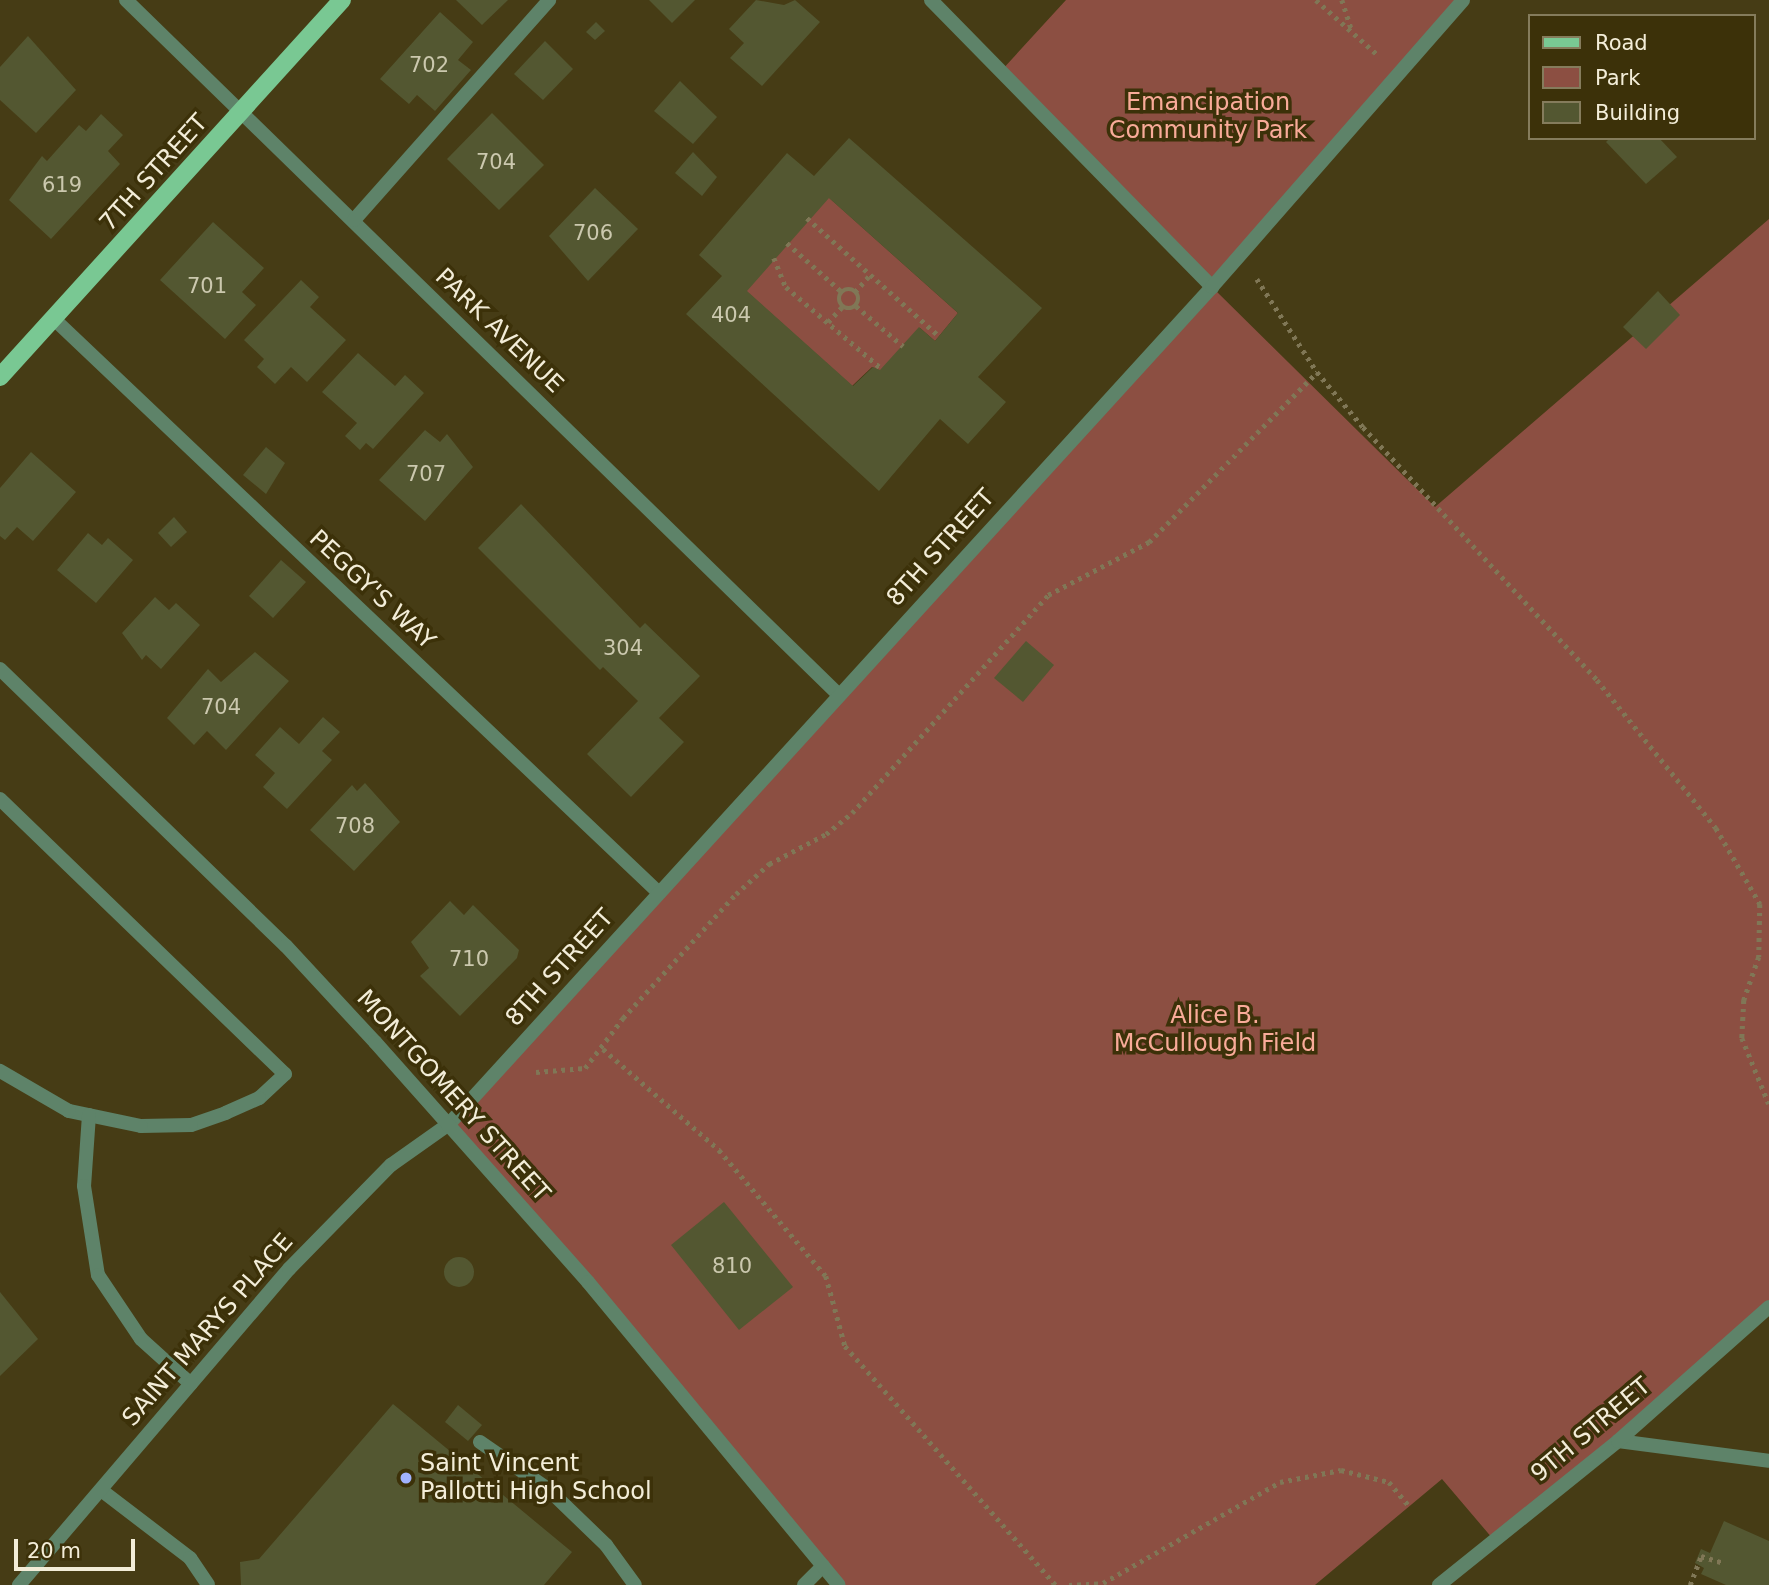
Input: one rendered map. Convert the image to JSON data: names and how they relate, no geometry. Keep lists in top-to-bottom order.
{
  "streets": {
    "main road": ["7TH STREET"],
    "street": [
      "PARK AVENUE",
      "8TH STREET",
      "PEGGY'S WAY",
      "MONTGOMERY STREET",
      "SAINT MARYS PLACE",
      "9TH STREET"
    ]
  },
  "crossings": [
    ["7TH STREET", "PARK AVENUE"],
    ["7TH STREET", "PEGGY'S WAY"],
    ["PARK AVENUE", "8TH STREET"],
    ["8TH STREET", "PEGGY'S WAY"],
    ["8TH STREET", "MONTGOMERY STREET"],
    ["8TH STREET", "SAINT MARYS PLACE"],
    ["MONTGOMERY STREET", "SAINT MARYS PLACE"]
  ],
  "parks": ["Emancipation Community Park", "Alice B. McCullough Field"],
  "places": ["Saint Vincent Pallotti High School"],
  "house_numbers": [
    "702",
    "704",
    "619",
    "706",
    "701",
    "404",
    "707",
    "304",
    "704",
    "708",
    "710",
    "810"
  ],
  "legend": ["Road", "Park", "Building"],
  "scale_bar": "20 m"
}
